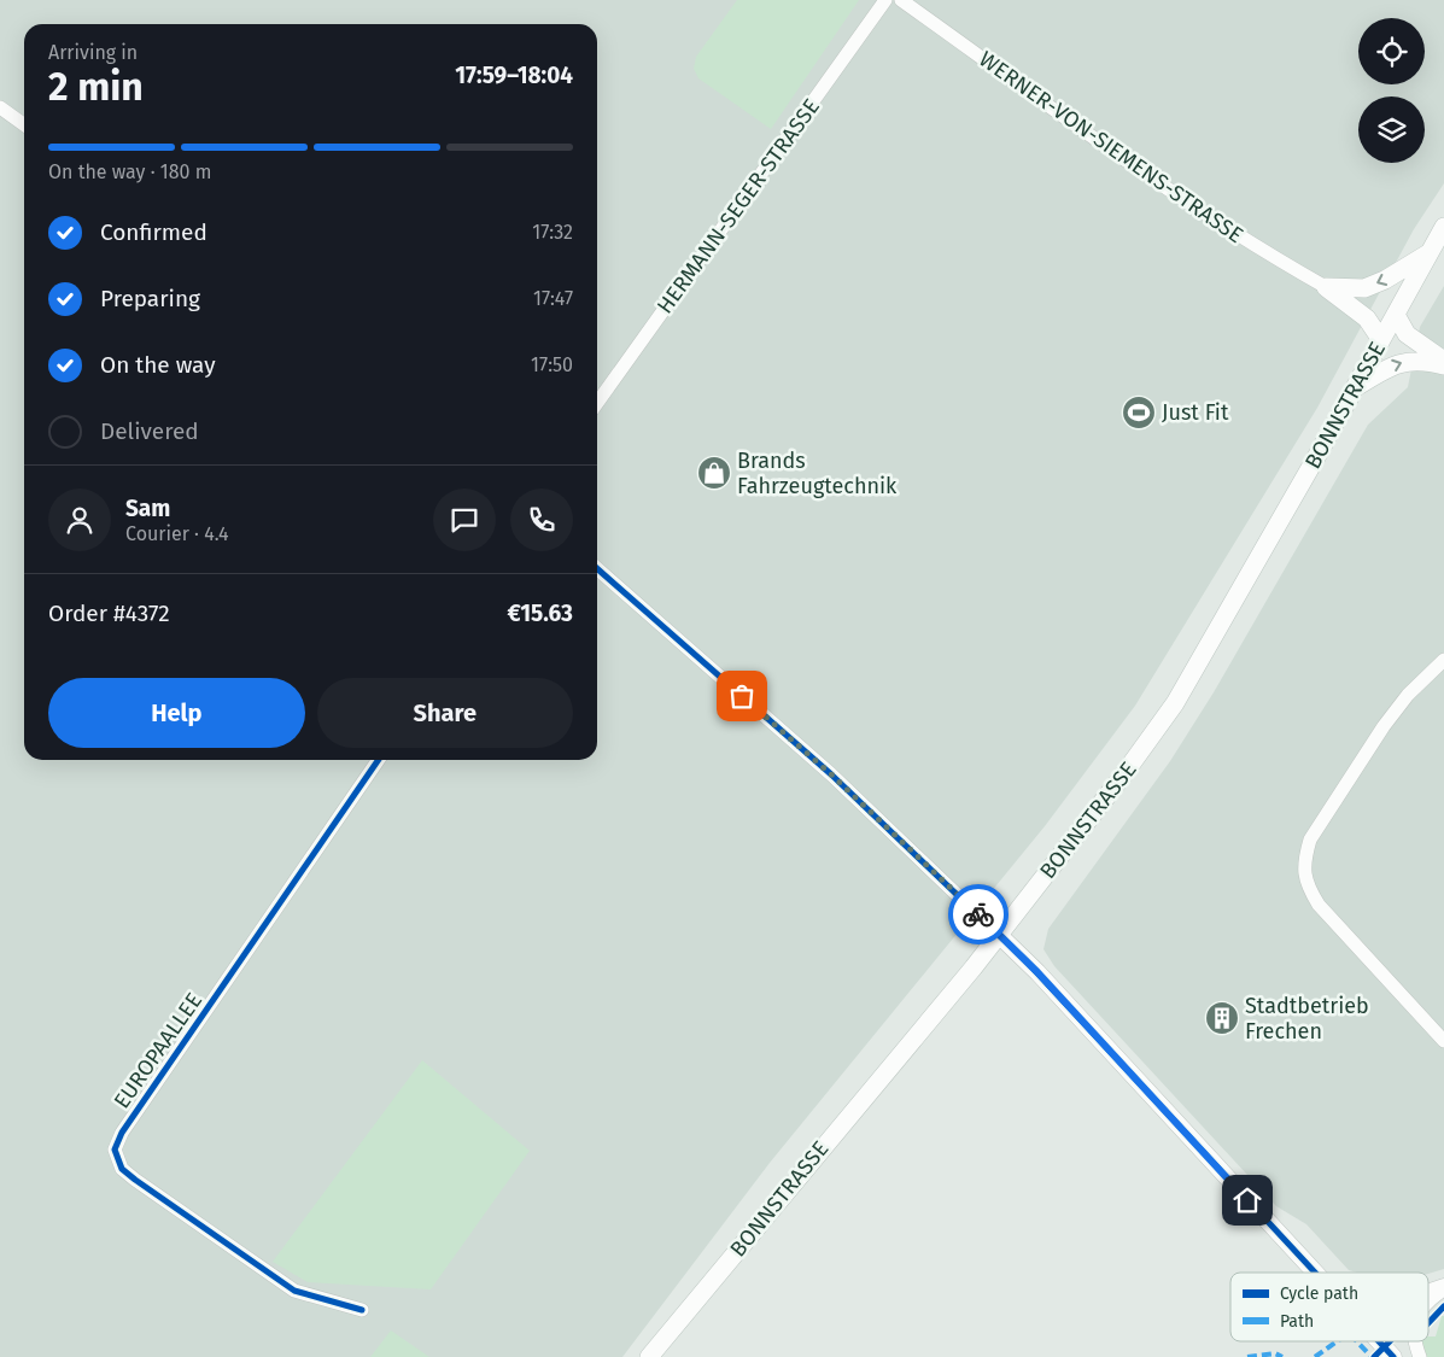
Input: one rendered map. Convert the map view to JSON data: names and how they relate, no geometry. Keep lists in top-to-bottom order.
{
  "streets": {
    "main road": ["BONNSTRASSE"],
    "street": ["WERNER-VON-SIEMENS-STRASSE", "HERMANN-SEGER-STRASSE", "EUROPAALLEE"]
  },
  "places": {
    "sports": ["Just Fit"],
    "shop": ["Brands Fahrzeugtechnik"],
    "building": ["Stadtbetrieb Frechen"]
  },
  "legend": ["Cycle path", "Path"],
  "page": {
    "heading": ["2 min", "Arriving in", "17:59–18:04"],
    "panel": [
      "Sam",
      "Courier · 4.4",
      "Order #4372",
      "€15.63"
    ],
    "bar": "On the way · 180 m",
    "list": [
      ["Confirmed", "17:32"],
      ["Preparing", "17:47"],
      ["On the way", "17:50"],
      "Delivered"
    ],
    "buttons": ["Help", "Share"]
  }
}
